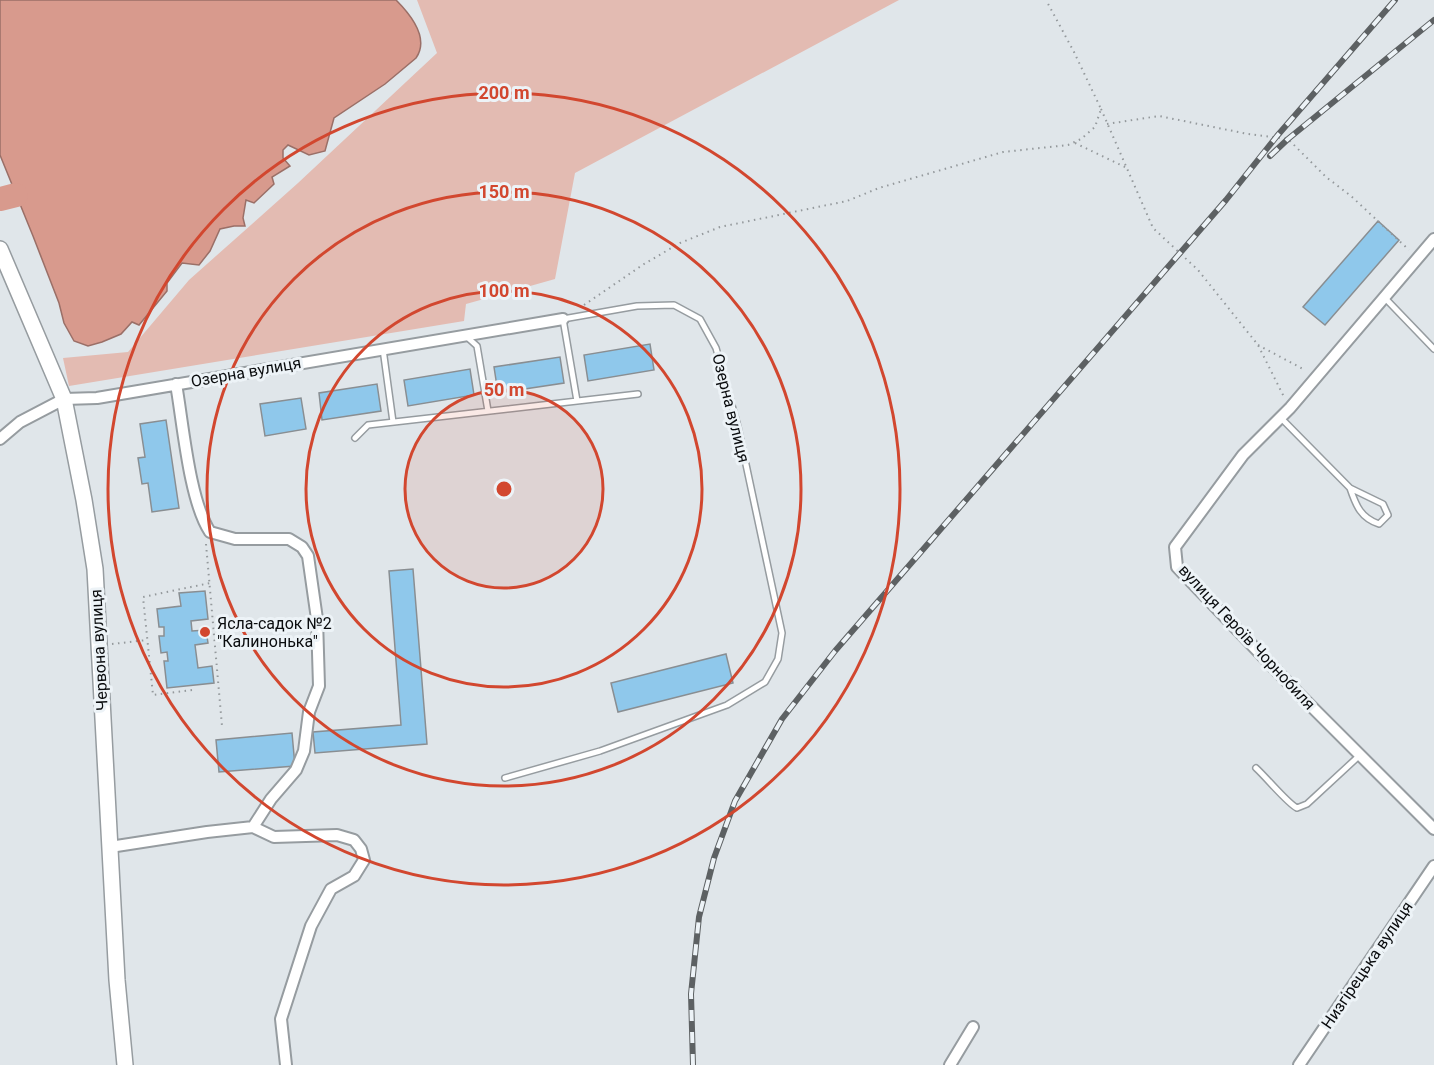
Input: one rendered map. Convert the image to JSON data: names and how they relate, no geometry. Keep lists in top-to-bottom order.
{
  "streets": {
    "main road": ["Червона вулиця"],
    "street": ["Озерна вулиця", "вулиця Героїв Чорнобиля", "Низгірецька вулиця"]
  },
  "crossings": [
    ["Озерна вулиця", "Червона вулиця"]
  ],
  "places": ["Ясла-садок №2 \"Калинонька\""],
  "rings": [
    "200 m",
    "150 m",
    "100 m",
    "50 m"
  ]
}
